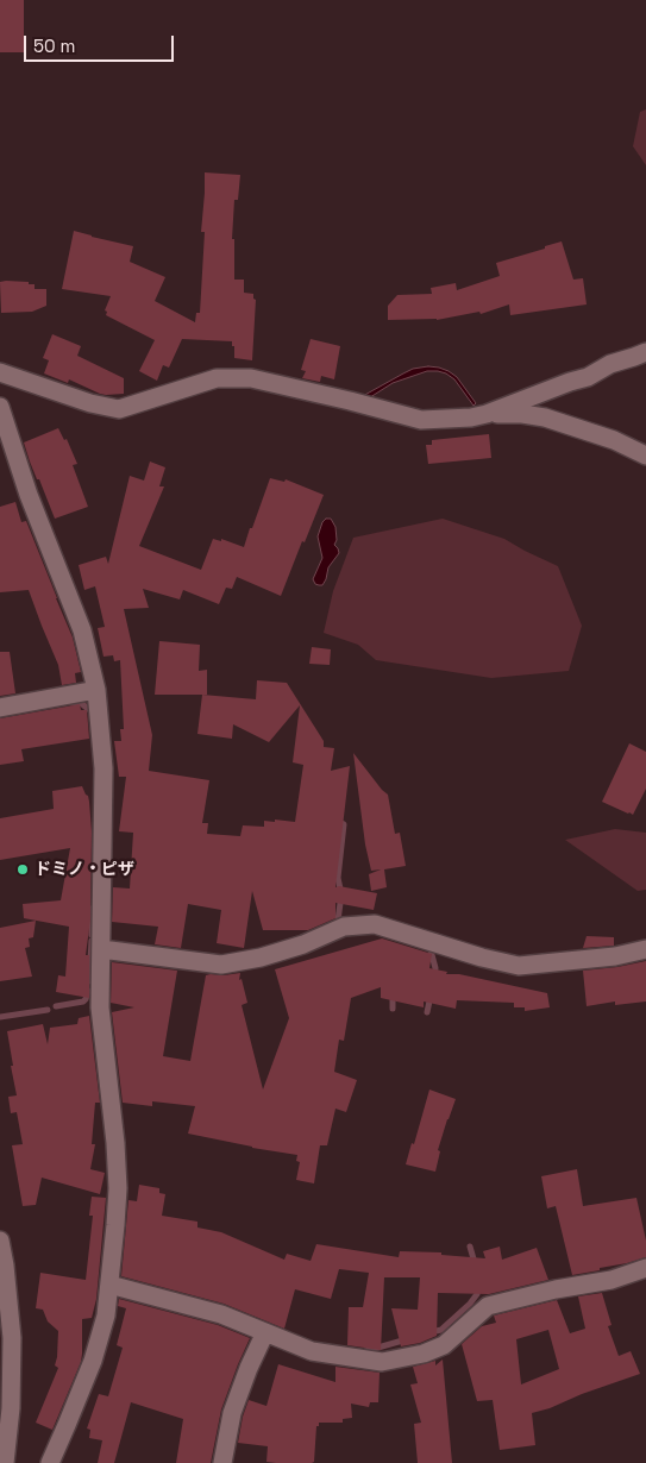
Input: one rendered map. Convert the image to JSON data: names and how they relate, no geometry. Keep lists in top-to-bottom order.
{
  "places": ["ドミノ・ピザ"],
  "scale_bar": "50 m"
}
